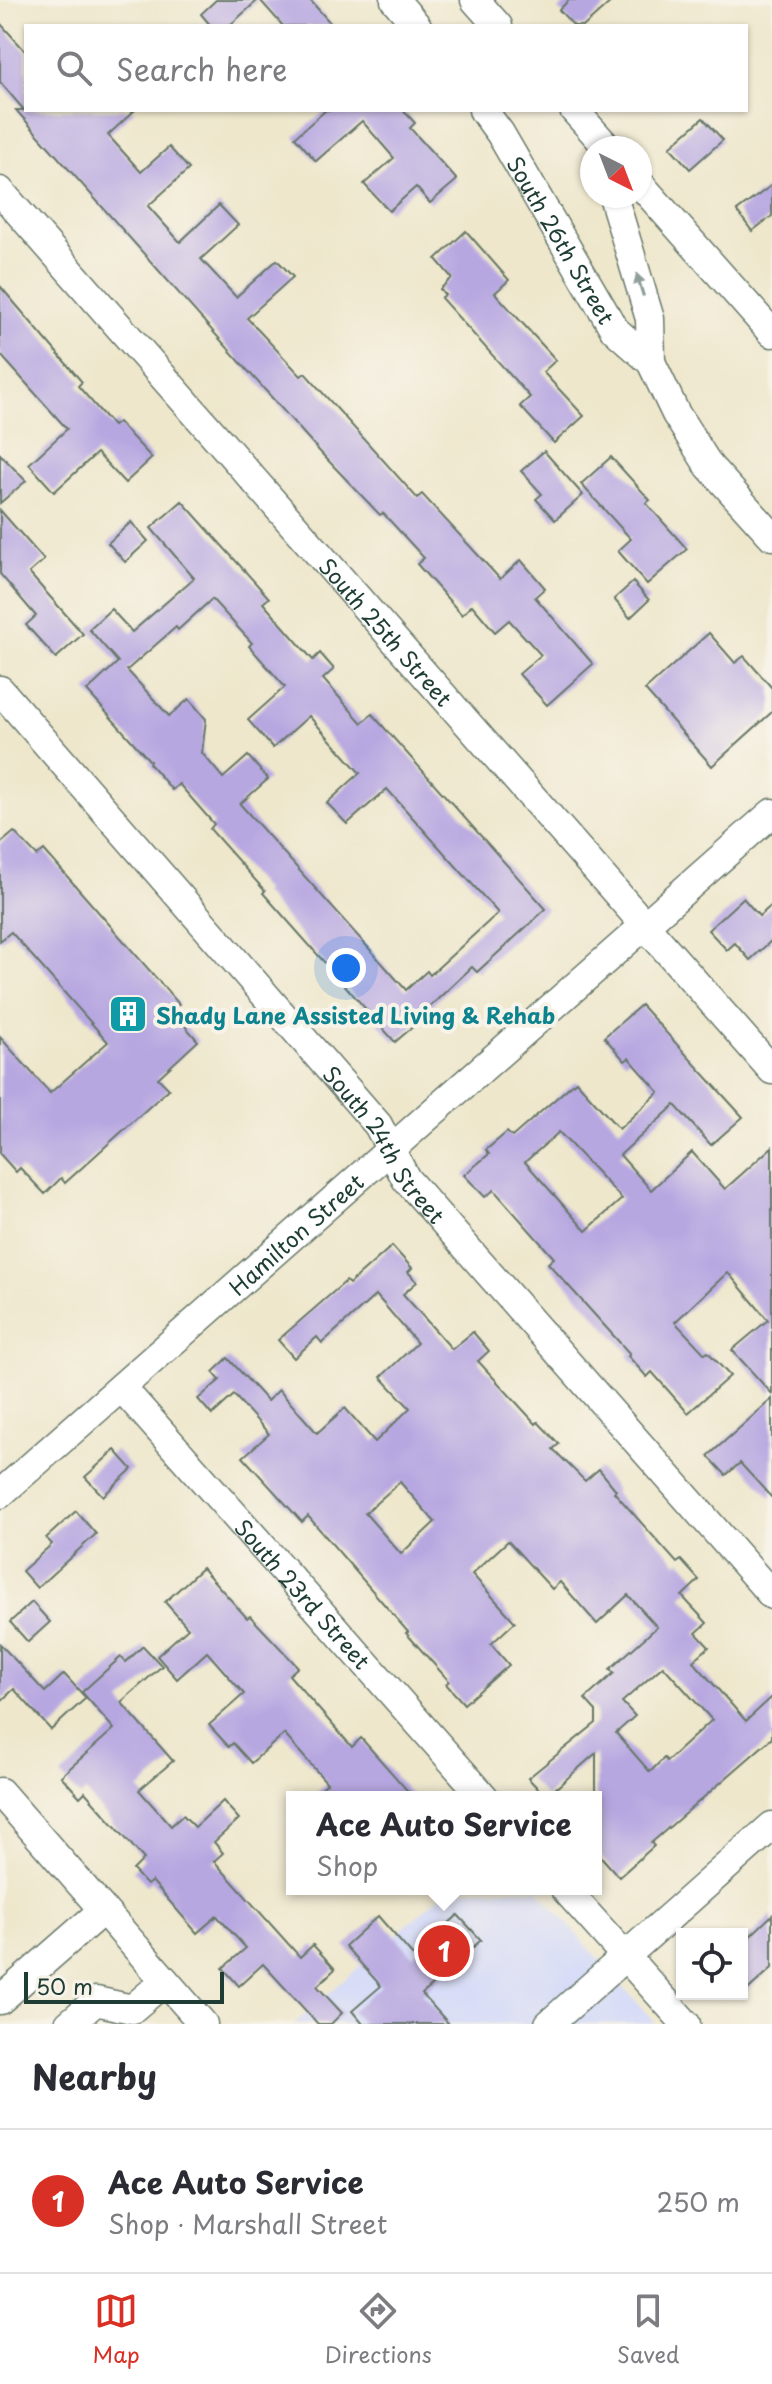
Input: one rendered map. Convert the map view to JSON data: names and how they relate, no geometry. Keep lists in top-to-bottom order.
{
  "streets": {
    "street": [
      "South 26th Street",
      "South 25th Street",
      "South 24th Street",
      "Hamilton Street",
      "South 23rd Street"
    ]
  },
  "crossings": [
    ["South 25th Street", "Hamilton Street"],
    ["South 24th Street", "Hamilton Street"],
    ["Hamilton Street", "South 23rd Street"]
  ],
  "places": {
    "building": ["Shady Lane Assisted Living & Rehab"]
  },
  "scale_bar": "50 m",
  "north": "bottom right",
  "page": {
    "search": "Search here",
    "popup": ["Ace Auto Service", "Shop"],
    "pins": "1",
    "scale": "50 m",
    "heading": "Nearby",
    "list": [
      {
        "mark": "1",
        "name": "Ace Auto Service",
        "note": "Shop · Marshall Street",
        "value": "250 m"
      }
    ],
    "nav": ["Map", "Directions", "Saved"]
  }
}
